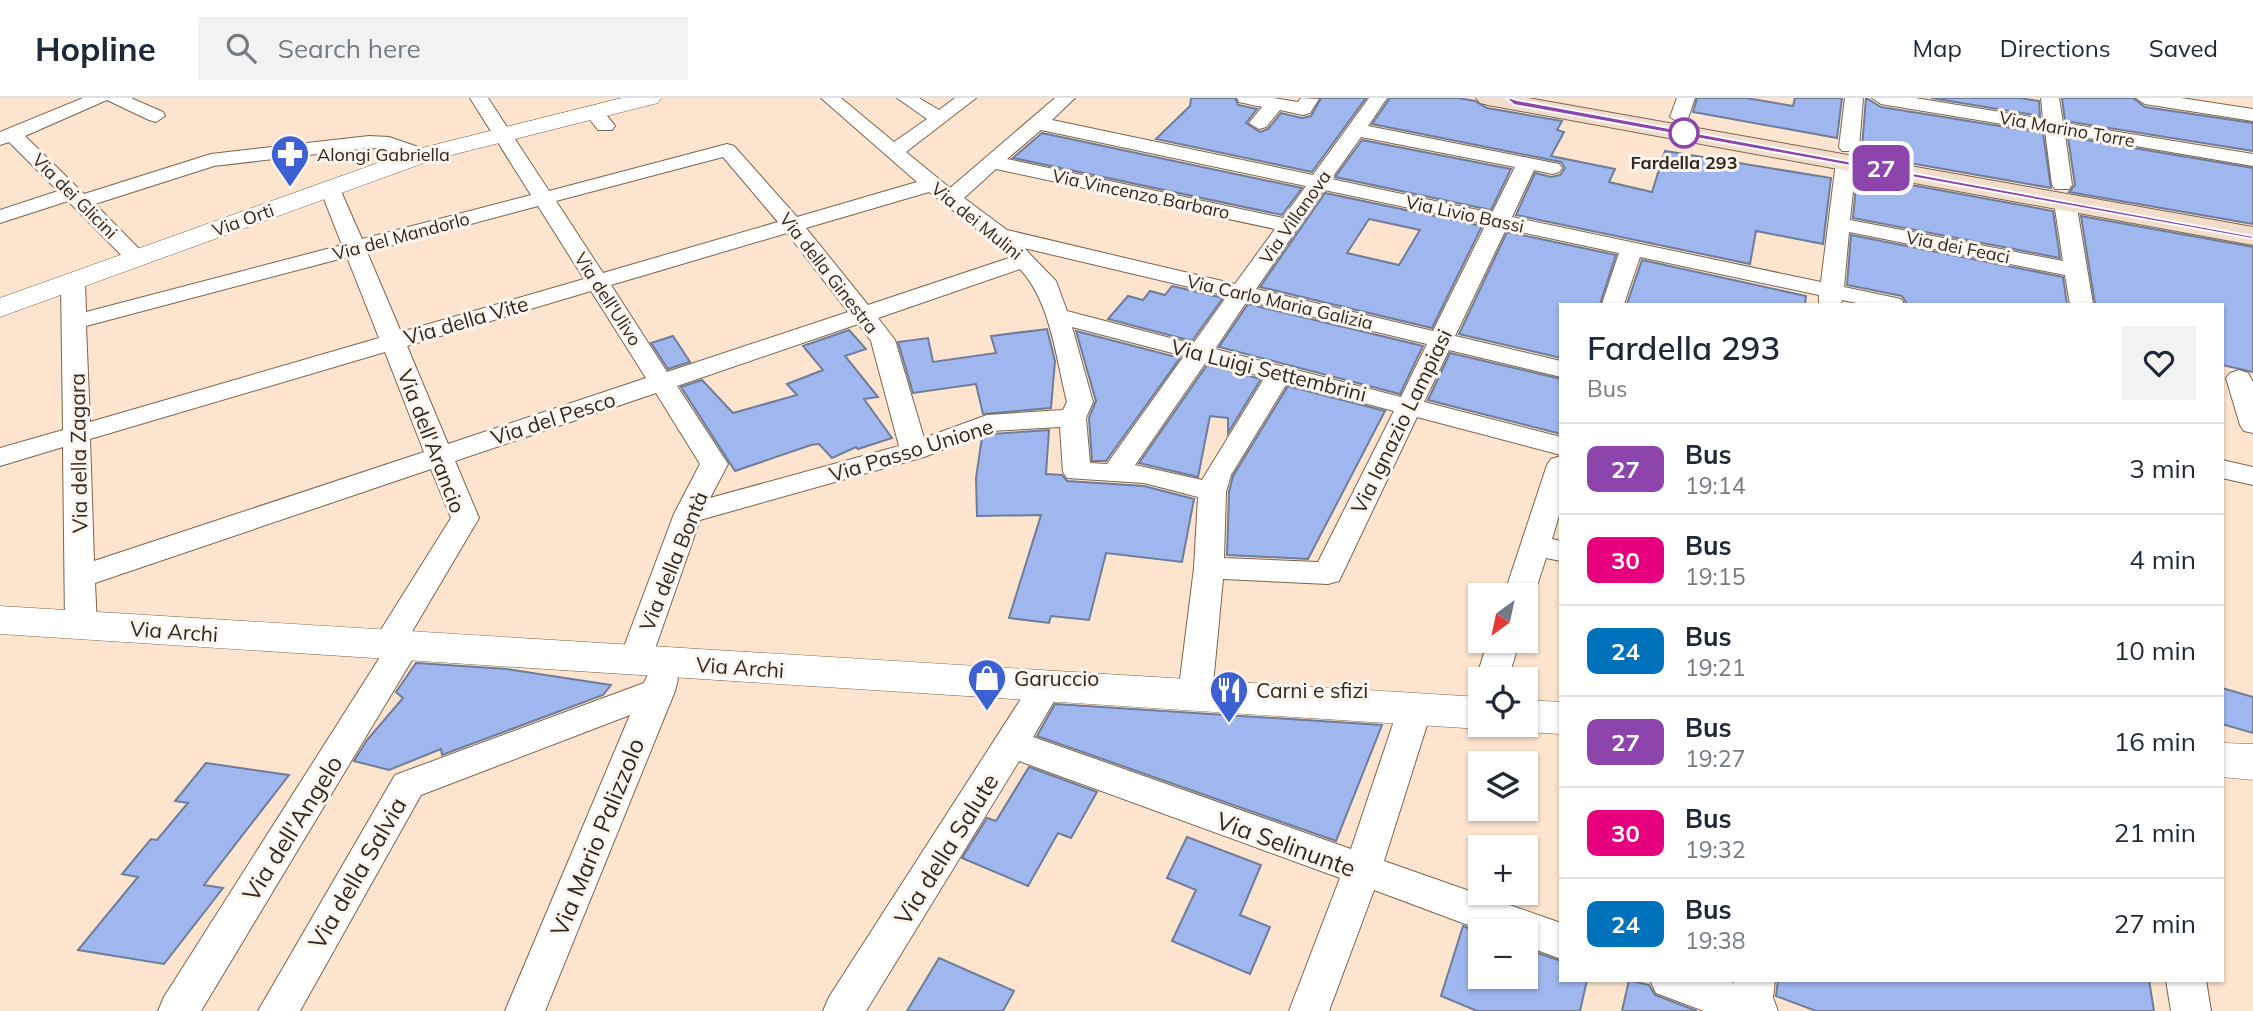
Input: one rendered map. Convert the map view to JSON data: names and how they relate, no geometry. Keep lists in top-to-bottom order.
{
  "streets": {
    "street": [
      "Via Marino Torre",
      "Via Vincenzo Barbaro",
      "Via dei Glicini",
      "Via Livio Bassi",
      "Via Villanova",
      "Via Orti",
      "Via dei Mulini",
      "Via del Mandorlo",
      "Via dei Feaci",
      "Via della Ginestra",
      "Via dell'Ulivo",
      "Via Carlo Maria Galizia",
      "Via della Vite",
      "Via Luigi Settembrini",
      "Via del Pesco",
      "Via Ignazio Lampiasi",
      "Via dell'Arancio",
      "Via Passo Unione",
      "Via della Zagara",
      "Via della Bontà",
      "Via Archi",
      "Via dell'Angelo",
      "Via Mario Palizzolo",
      "Via Selinunte",
      "Via della Salute",
      "Via della Salvia"
    ]
  },
  "crossings": [
    ["Via Vincenzo Barbaro", "Via Villanova"],
    ["Via dei Glicini", "Via Orti"],
    ["Via Livio Bassi", "Via Villanova"],
    ["Via Livio Bassi", "Via Ignazio Lampiasi"],
    ["Via Villanova", "Via Carlo Maria Galizia"],
    ["Via Villanova", "Via Luigi Settembrini"],
    ["Via Orti", "Via dell'Ulivo"],
    ["Via Orti", "Via dell'Arancio"],
    ["Via Orti", "Via della Zagara"],
    ["Via dei Mulini", "Via Carlo Maria Galizia"],
    ["Via dei Mulini", "Via della Vite"],
    ["Via dei Mulini", "Via Luigi Settembrini"],
    ["Via dei Mulini", "Via del Pesco"],
    ["Via dei Mulini", "Via Passo Unione"],
    ["Via del Mandorlo", "Via della Ginestra"],
    ["Via del Mandorlo", "Via dell'Ulivo"],
    ["Via del Mandorlo", "Via dell'Arancio"],
    ["Via del Mandorlo", "Via della Zagara"],
    ["Via della Ginestra", "Via della Vite"],
    ["Via della Ginestra", "Via del Pesco"],
    ["Via della Ginestra", "Via Passo Unione"],
    ["Via dell'Ulivo", "Via della Vite"],
    ["Via dell'Ulivo", "Via del Pesco"],
    ["Via dell'Ulivo", "Via della Bontà"],
    ["Via Carlo Maria Galizia", "Via del Pesco"],
    ["Via Carlo Maria Galizia", "Via Ignazio Lampiasi"],
    ["Via della Vite", "Via dell'Arancio"],
    ["Via della Vite", "Via della Zagara"],
    ["Via Luigi Settembrini", "Via Ignazio Lampiasi"],
    ["Via del Pesco", "Via dell'Arancio"],
    ["Via del Pesco", "Via della Zagara"],
    ["Via dell'Arancio", "Via Archi"],
    ["Via dell'Arancio", "Via dell'Angelo"],
    ["Via Passo Unione", "Via della Bontà"],
    ["Via della Zagara", "Via Archi"],
    ["Via della Bontà", "Via Archi"],
    ["Via della Bontà", "Via Mario Palizzolo"],
    ["Via della Bontà", "Via della Salvia"],
    ["Via Archi", "Via dell'Angelo"],
    ["Via Archi", "Via Mario Palizzolo"],
    ["Via Archi", "Via della Salute"],
    ["Via Archi", "Via della Salvia"],
    ["Via Mario Palizzolo", "Via della Salvia"],
    ["Via Selinunte", "Via della Salute"]
  ],
  "places": {
    "other": ["Fardella 293"],
    "pharmacy": ["Alongi Gabriella"],
    "shop": ["Garuccio"],
    "restaurant": ["Carni e sfizi"]
  },
  "lines": ["bus line 27"],
  "north": "bottom left",
  "page": {
    "header": "Hopline",
    "search": "Search here",
    "nav": ["Map", "Directions", "Saved"],
    "on_map": "27",
    "heading": ["Fardella 293", "Bus"],
    "list": [
      {
        "mark": "27",
        "name": "Bus",
        "note": "19:14",
        "value": "3 min"
      },
      {
        "mark": "30",
        "name": "Bus",
        "note": "19:15",
        "value": "4 min"
      },
      {
        "mark": "24",
        "name": "Bus",
        "note": "19:21",
        "value": "10 min"
      },
      {
        "mark": "27",
        "name": "Bus",
        "note": "19:27",
        "value": "16 min"
      },
      {
        "mark": "30",
        "name": "Bus",
        "note": "19:32",
        "value": "21 min"
      },
      {
        "mark": "24",
        "name": "Bus",
        "note": "19:38",
        "value": "27 min"
      }
    ],
    "map_buttons": ["+", "−"]
  }
}
